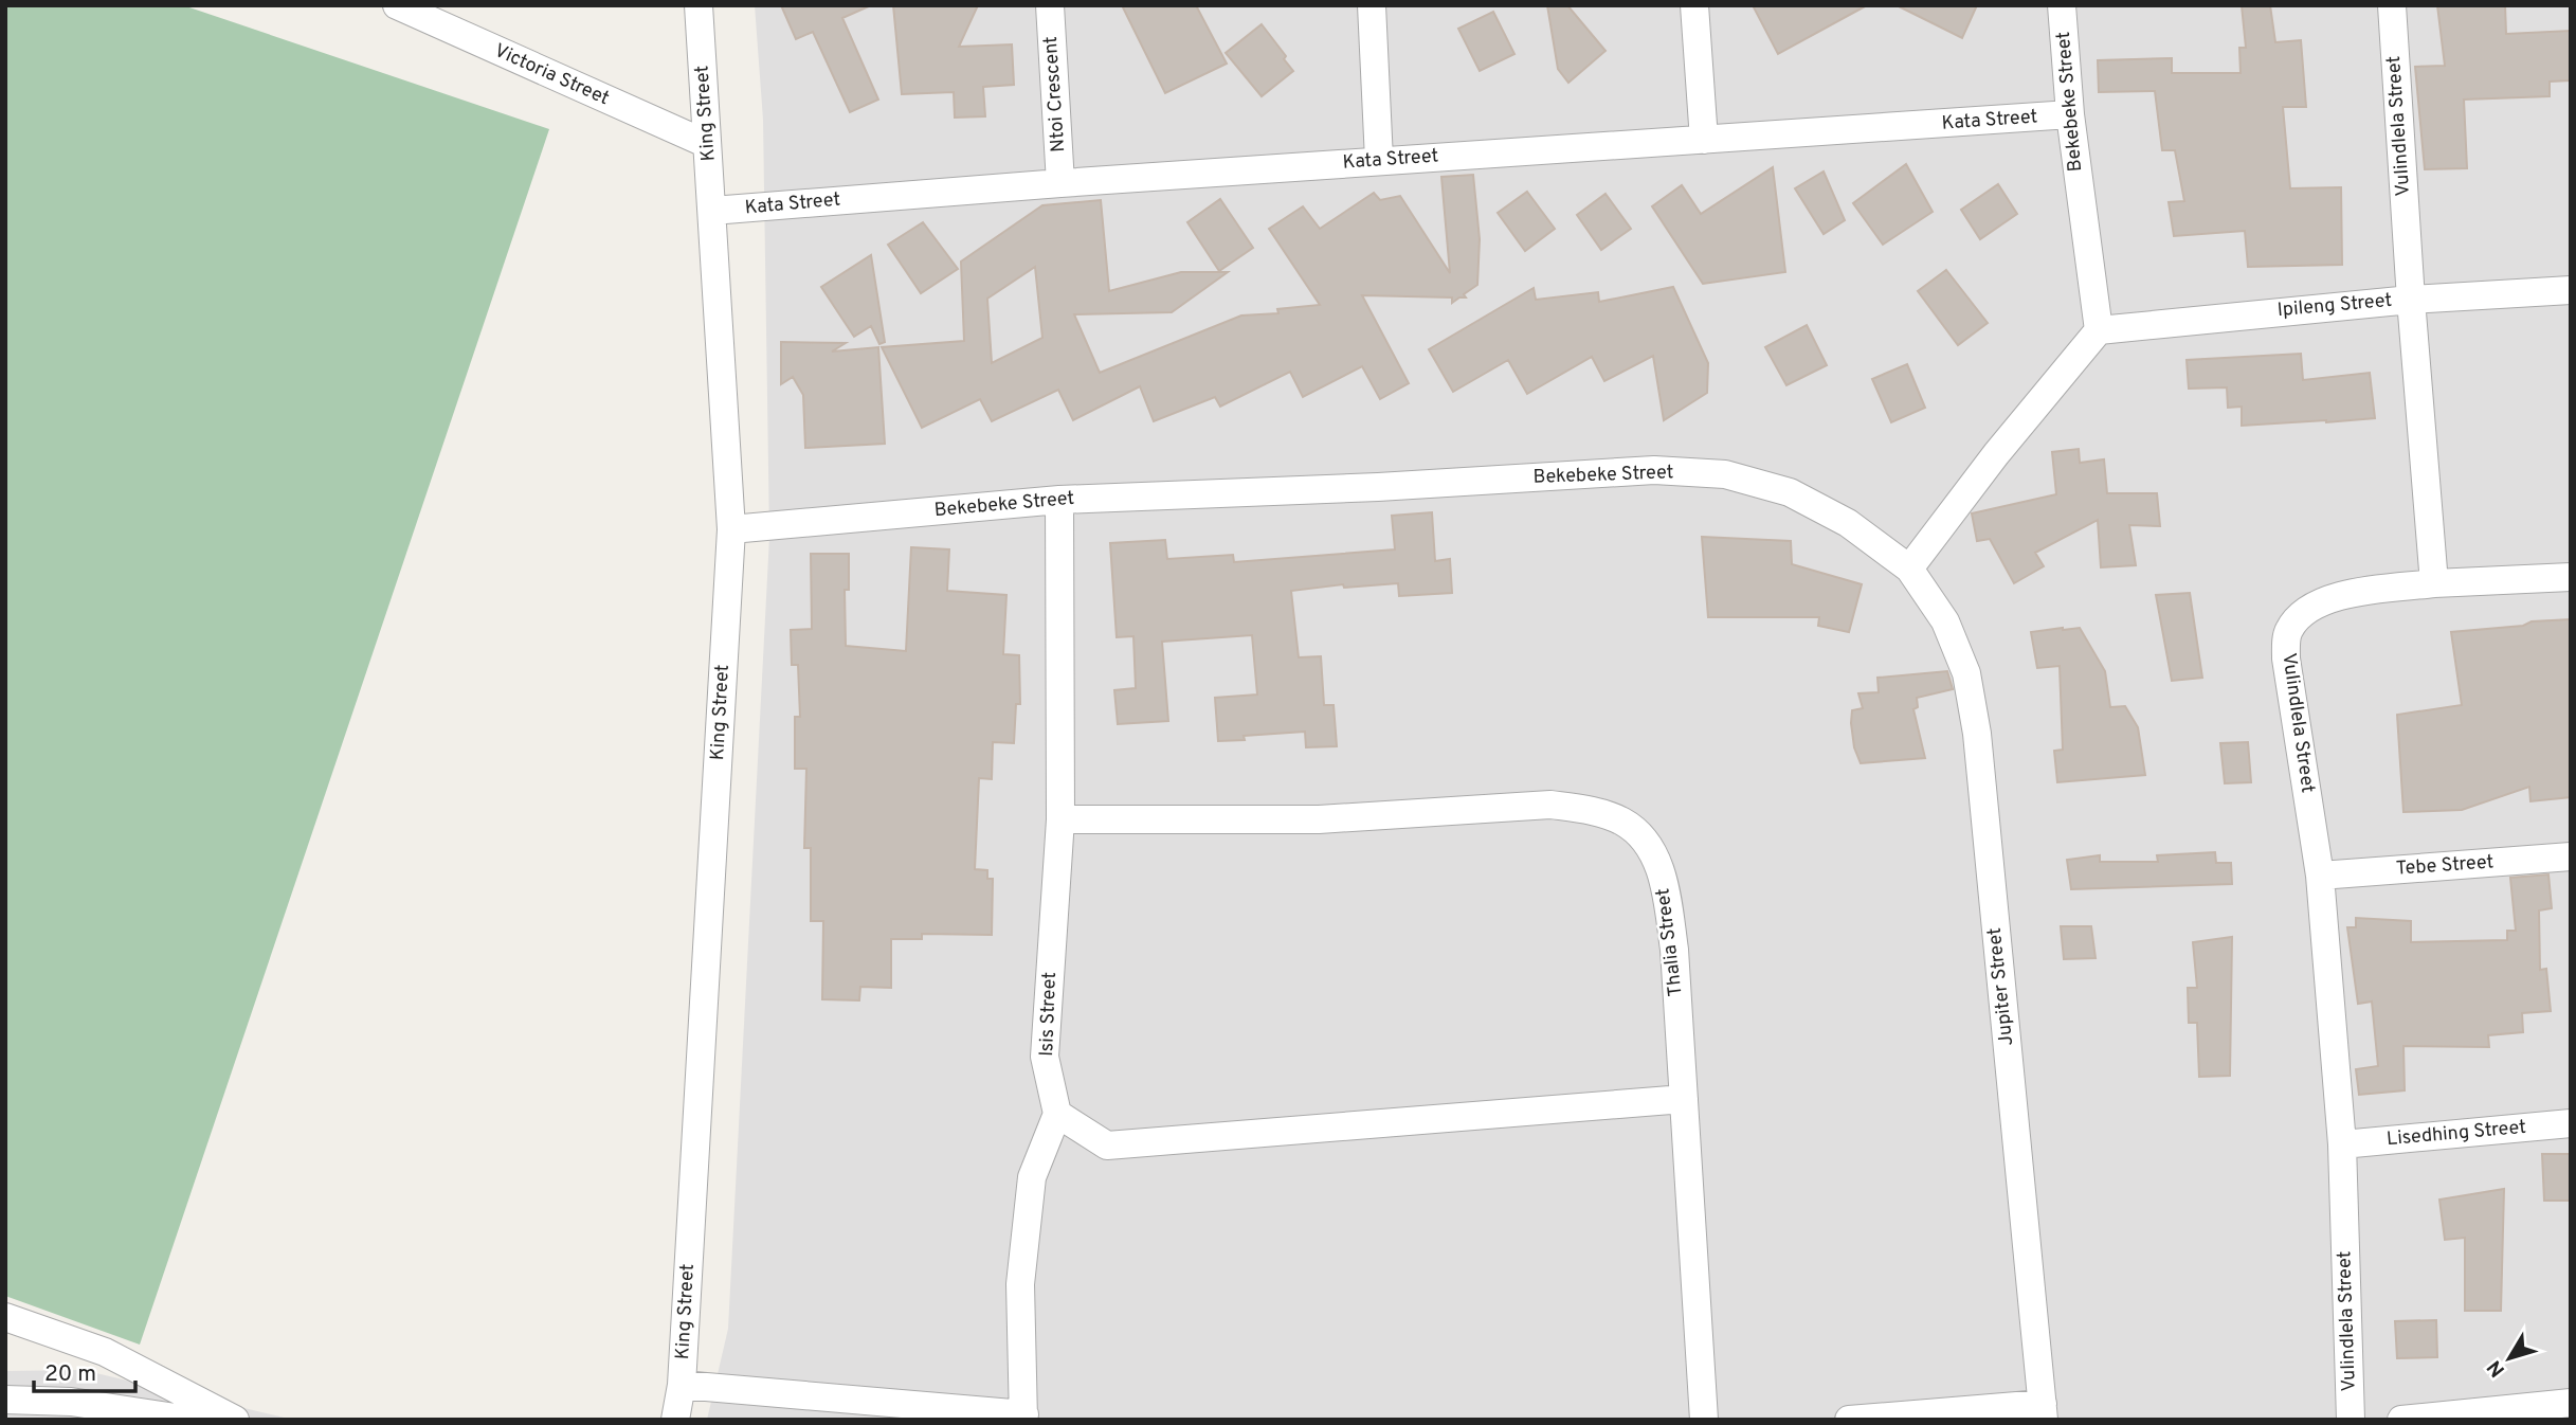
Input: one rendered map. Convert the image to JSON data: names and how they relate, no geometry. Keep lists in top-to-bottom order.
{
  "streets": {
    "street": [
      "Victoria Street",
      "Ntoi Crescent",
      "Bekebeke Street",
      "King Street",
      "Kata Street",
      "Vulindlela Street",
      "Ipileng Street",
      "Tebe Street",
      "Thalia Street",
      "Jupiter Street",
      "Isis Street",
      "Lisedhing Street"
    ]
  },
  "crossings": [
    ["Victoria Street", "King Street"],
    ["Ntoi Crescent", "Kata Street"],
    ["Bekebeke Street", "King Street"],
    ["Bekebeke Street", "Kata Street"],
    ["Bekebeke Street", "Ipileng Street"],
    ["Bekebeke Street", "Jupiter Street"],
    ["Bekebeke Street", "Isis Street"],
    ["King Street", "Kata Street"],
    ["Vulindlela Street", "Ipileng Street"],
    ["Vulindlela Street", "Tebe Street"],
    ["Vulindlela Street", "Lisedhing Street"],
    ["Thalia Street", "Isis Street"]
  ],
  "scale_bar": "20 m",
  "north": "bottom left"
}
